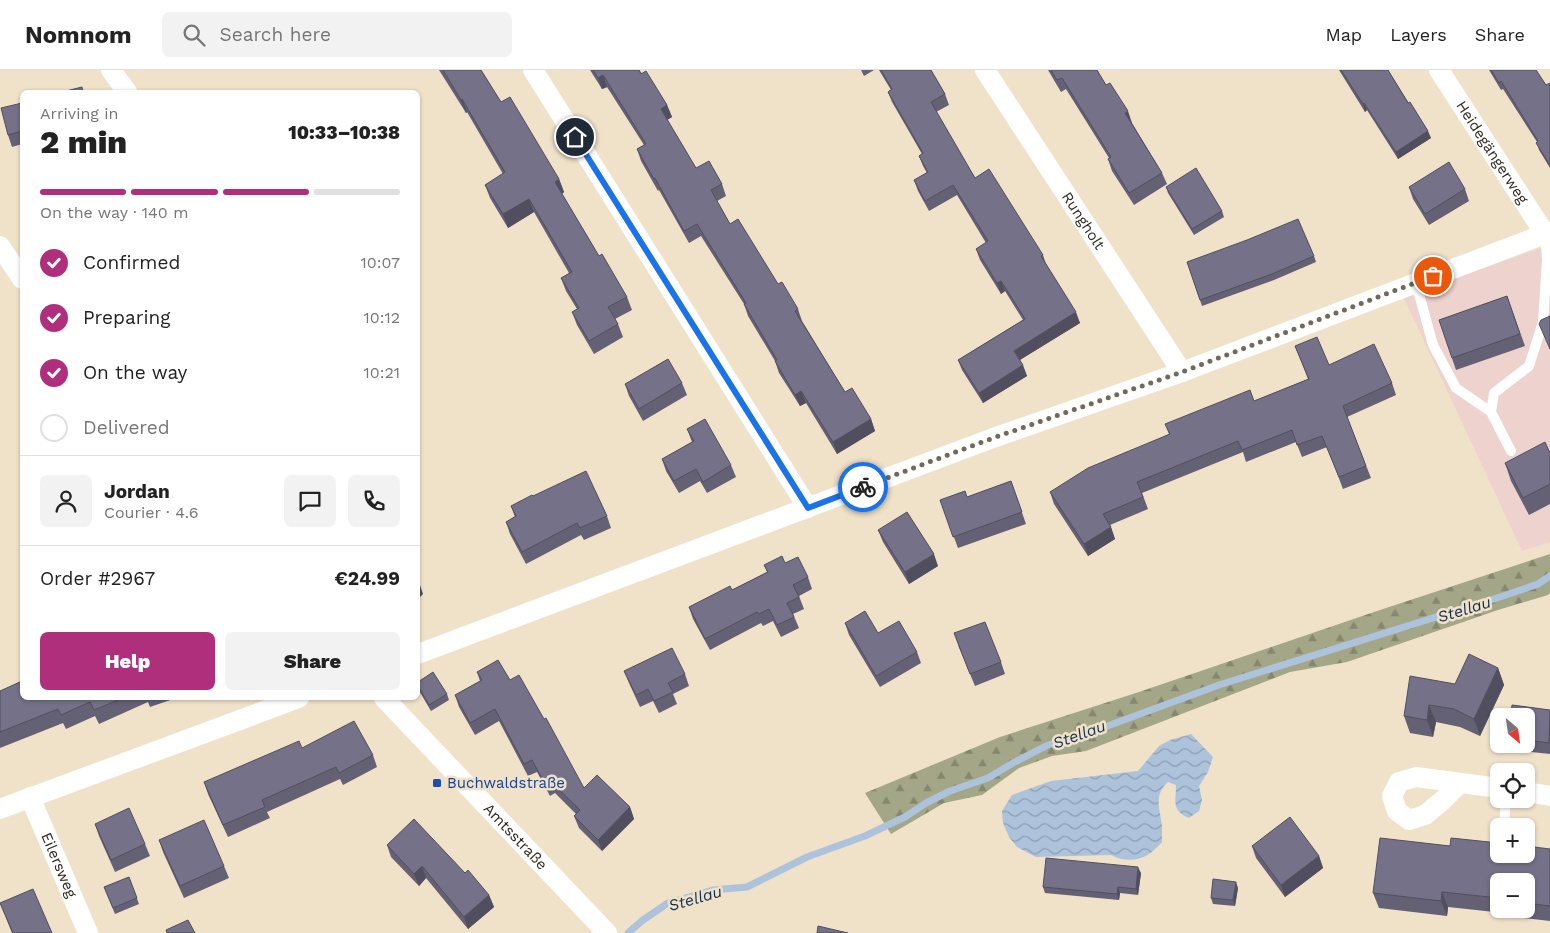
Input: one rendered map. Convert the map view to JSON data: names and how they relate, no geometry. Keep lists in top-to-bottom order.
{
  "streets": {
    "street": [
      "Heidegängerweg",
      "Rungholt",
      "Amtsstraße",
      "Eilersweg"
    ]
  },
  "water": ["Stellau"],
  "places": {
    "transit": ["Buchwaldstraße"]
  },
  "north": "bottom right",
  "page": {
    "header": "Nomnom",
    "search": "Search here",
    "nav": ["Map", "Layers", "Share"],
    "heading": ["2 min", "Arriving in", "10:33–10:38"],
    "panel": [
      "Jordan",
      "Courier · 4.6",
      "Order #2967",
      "€24.99"
    ],
    "bar": "On the way · 140 m",
    "list": [
      ["Confirmed", "10:07"],
      ["Preparing", "10:12"],
      ["On the way", "10:21"],
      "Delivered"
    ],
    "buttons": ["Help", "Share"],
    "map_buttons": ["+", "−"]
  }
}
